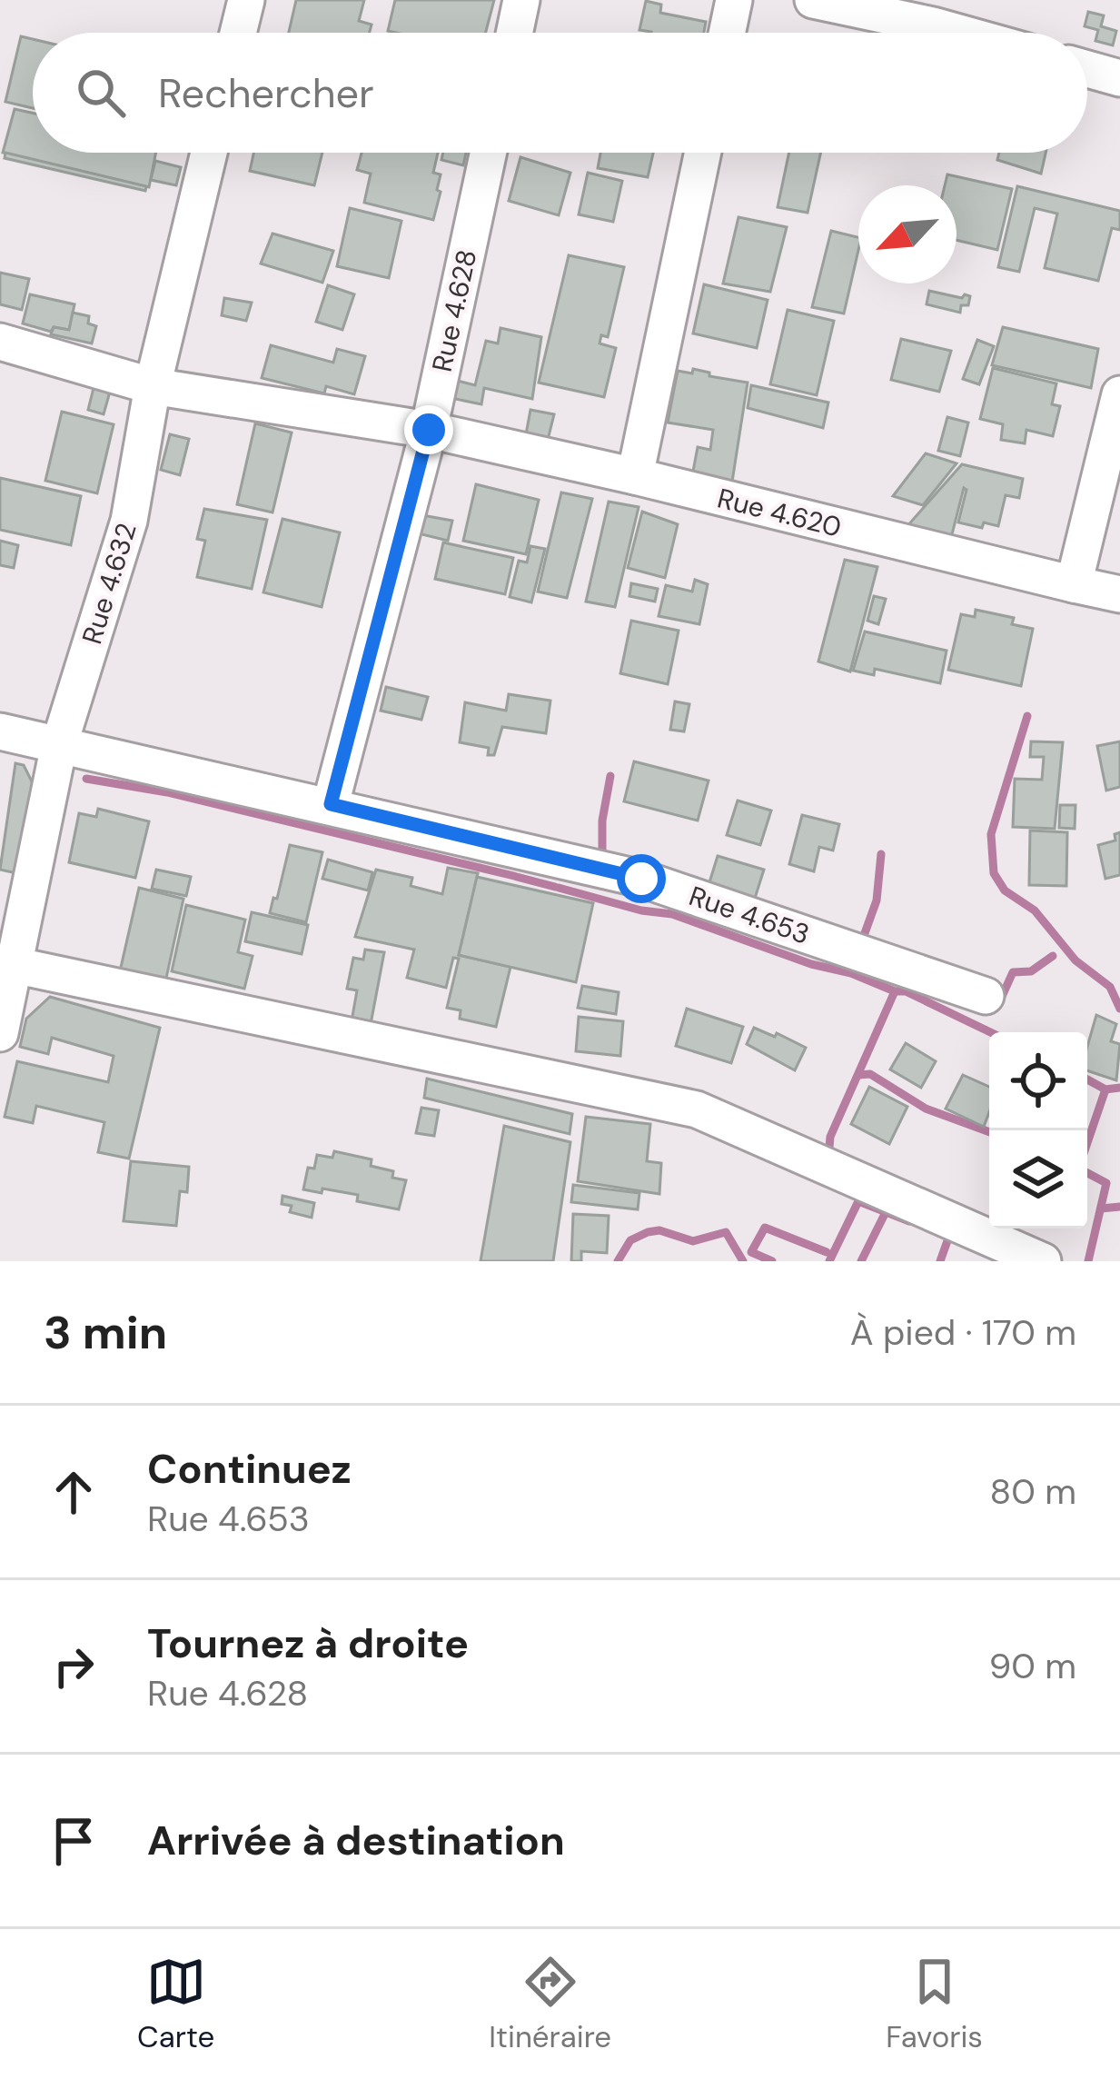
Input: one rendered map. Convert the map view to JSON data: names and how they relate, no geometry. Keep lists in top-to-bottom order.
{
  "streets": {
    "street": [
      "Rue 4.628",
      "Rue 4.620",
      "Rue 4.632",
      "Rue 4.653"
    ]
  },
  "crossings": [
    ["Rue 4.628", "Rue 4.620"],
    ["Rue 4.628", "Rue 4.653"],
    ["Rue 4.620", "Rue 4.632"],
    ["Rue 4.632", "Rue 4.653"]
  ],
  "north": "bottom left",
  "page": {
    "search": "Rechercher",
    "heading": ["3 min", "À pied · 170 m"],
    "list": [
      ["Continuez", "Rue 4.653", "80 m"],
      ["Tournez à droite", "Rue 4.628", "90 m"],
      "Arrivée à destination"
    ],
    "nav": ["Carte", "Itinéraire", "Favoris"]
  }
}
